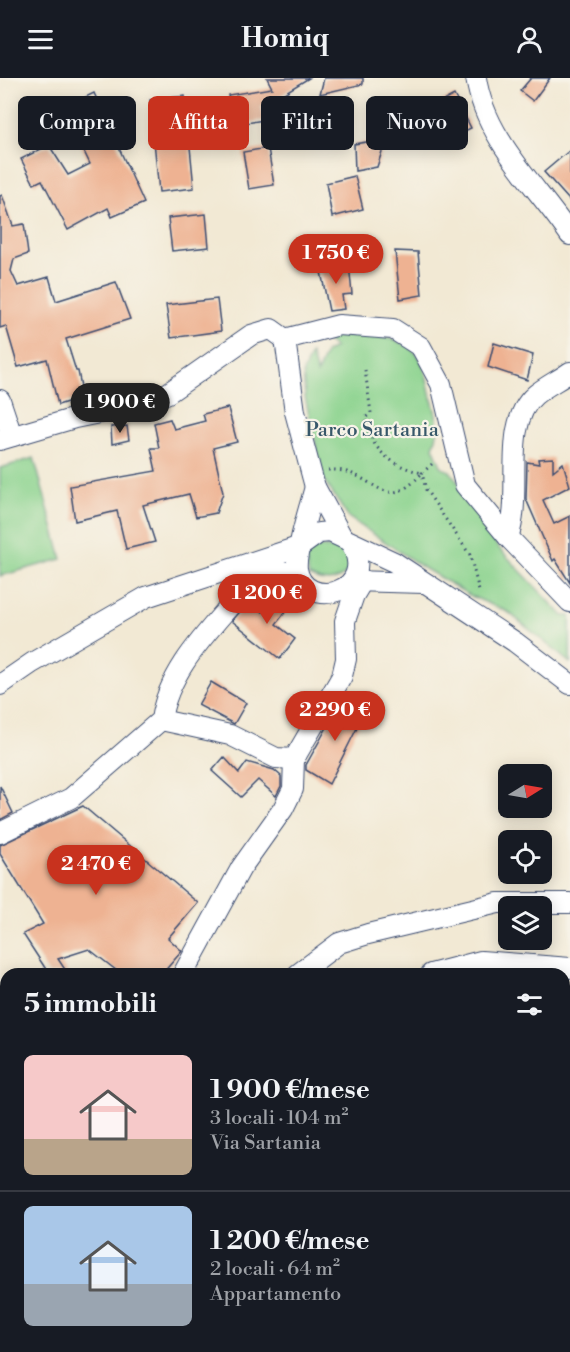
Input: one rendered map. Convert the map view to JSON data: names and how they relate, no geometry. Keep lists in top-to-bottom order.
{
  "parks": ["Parco Sartania"],
  "north": "right",
  "page": {
    "header": "Homiq",
    "chip": [
      "Compra",
      "Affitta",
      "Filtri",
      "Nuovo"
    ],
    "price": [
      "1 750 €",
      "1 900 €",
      "1 200 €",
      "2 290 €",
      "2 470 €"
    ],
    "heading": "5 immobili",
    "list": [
      {
        "name": "1 900 €/mese",
        "note": "3 locali · 104 m² · Via Sartania"
      },
      {
        "name": "1 200 €/mese",
        "note": "2 locali · 64 m² · Appartamento"
      }
    ]
  }
}
